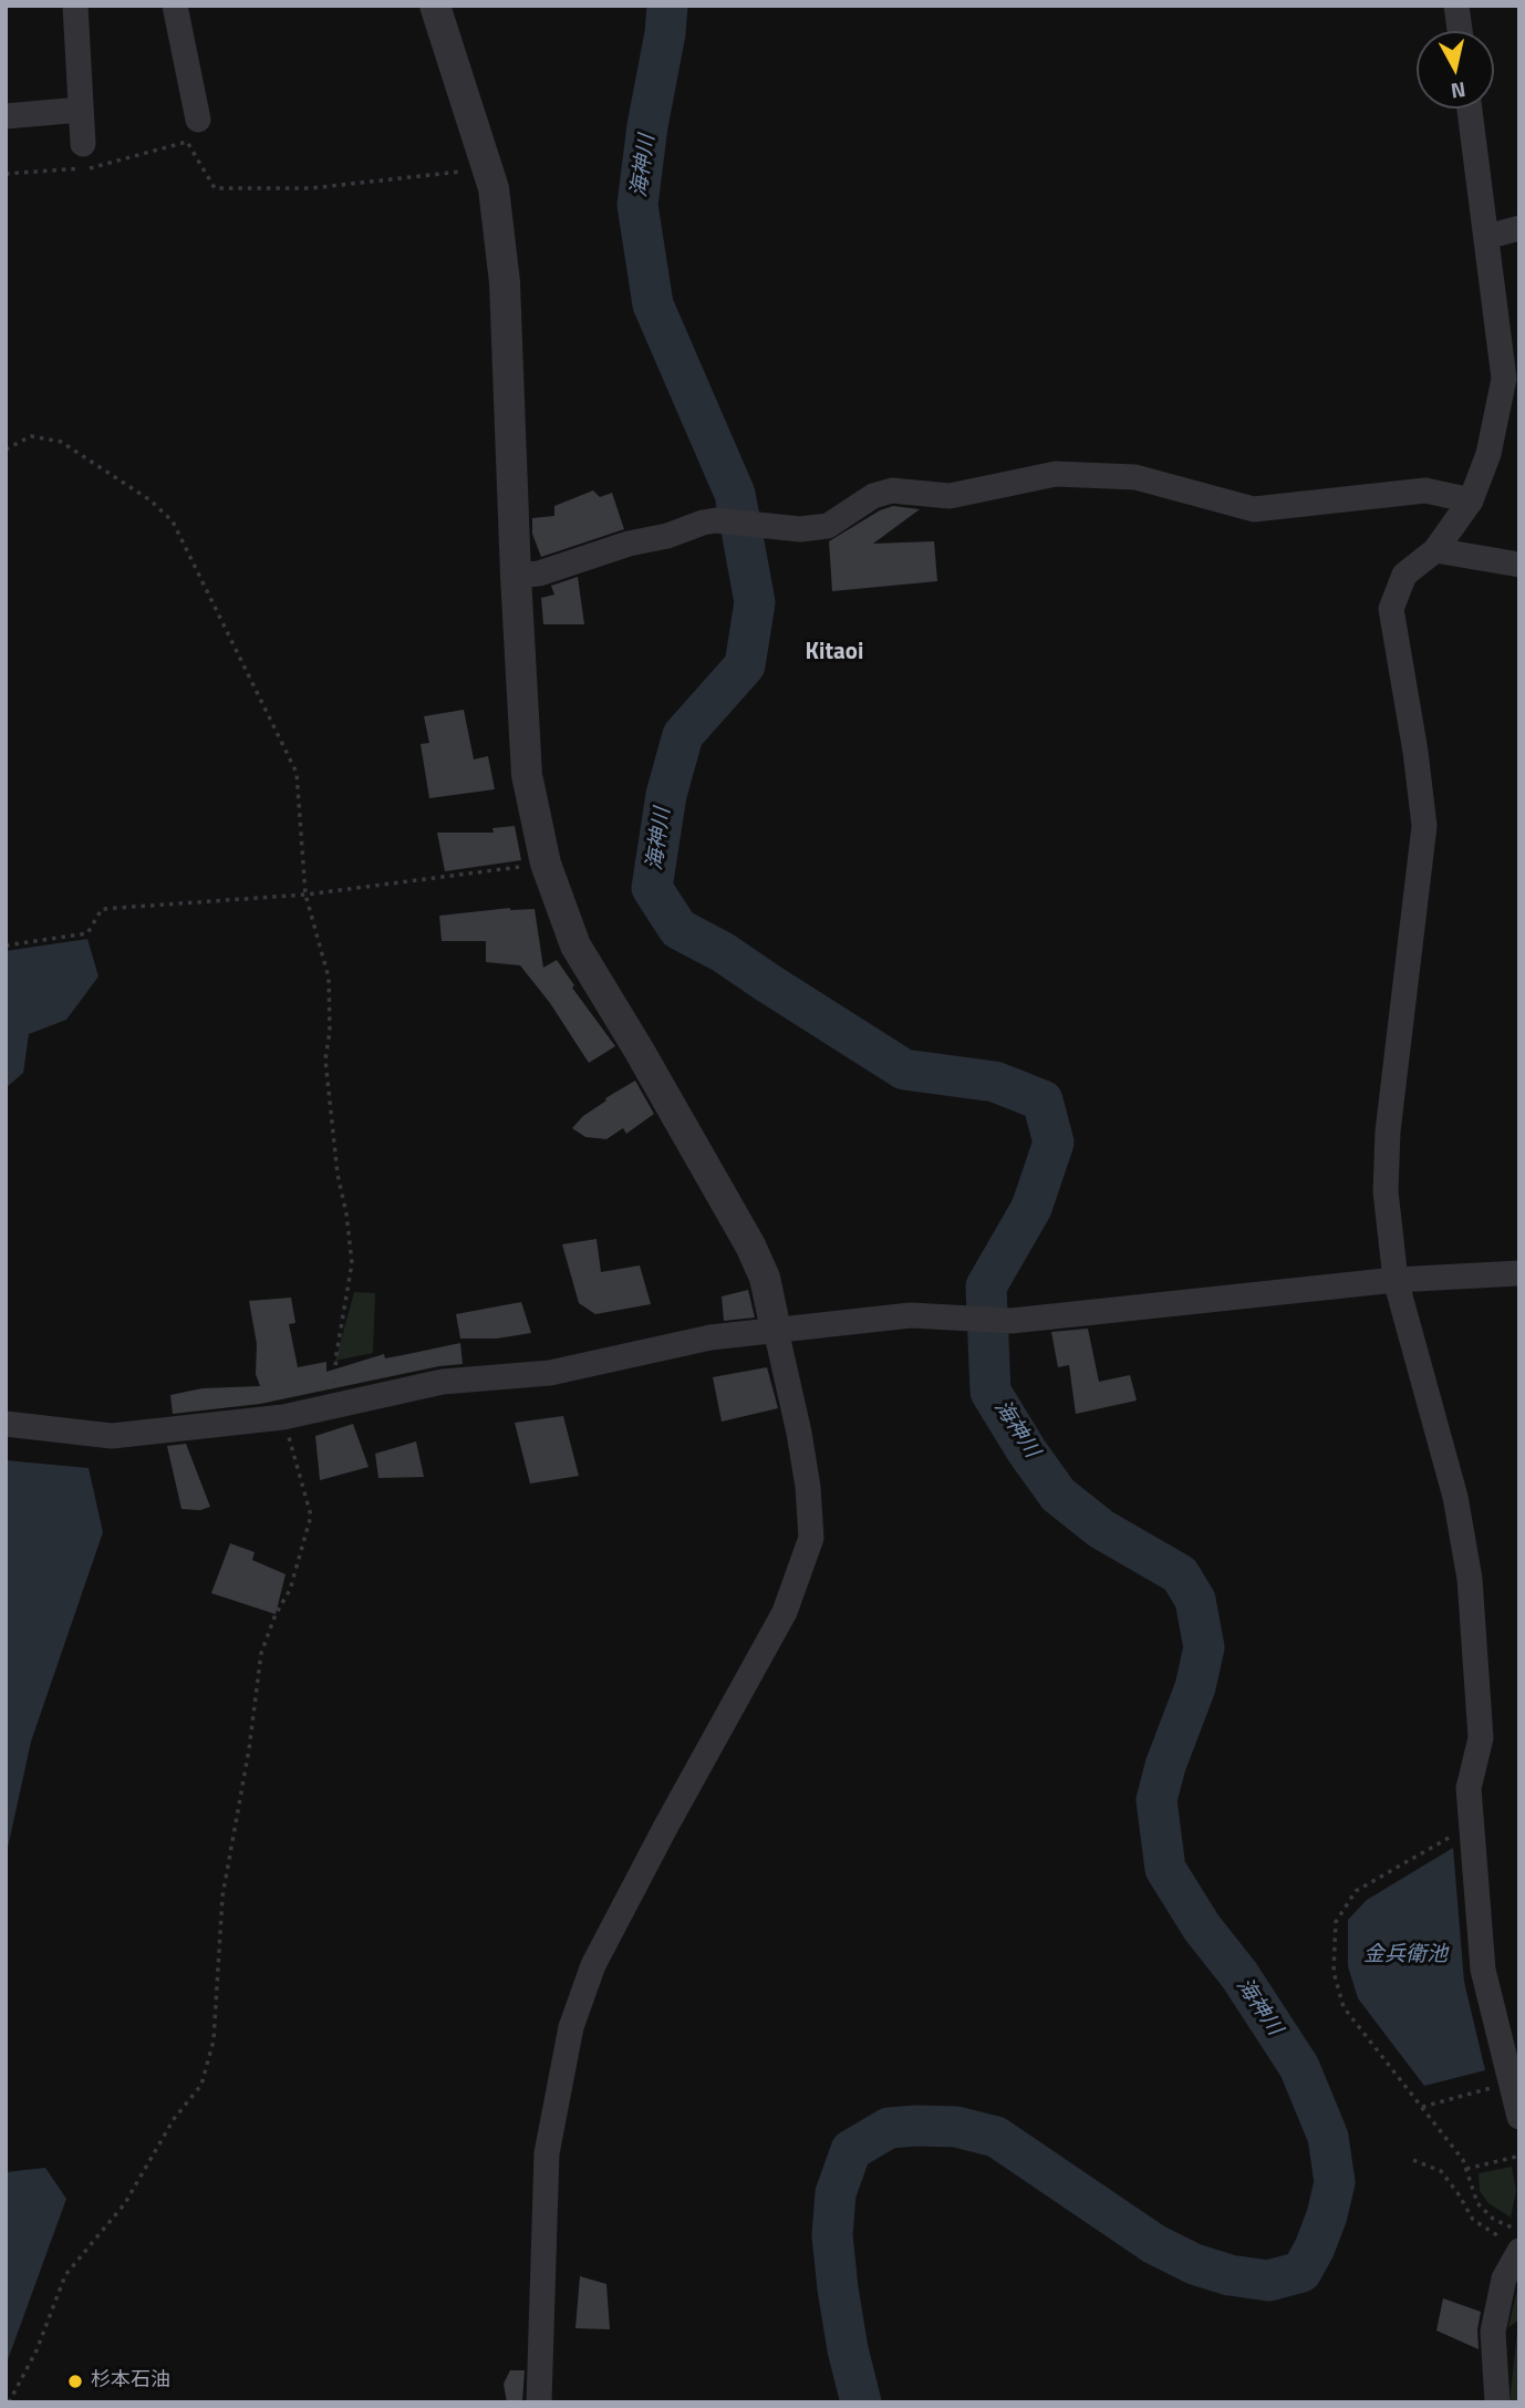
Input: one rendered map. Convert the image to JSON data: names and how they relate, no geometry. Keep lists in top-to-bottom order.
{
  "districts": ["Kitaoi"],
  "water": ["海神川", "金兵衛池"],
  "places": ["杉本石油"],
  "north": "bottom"
}
